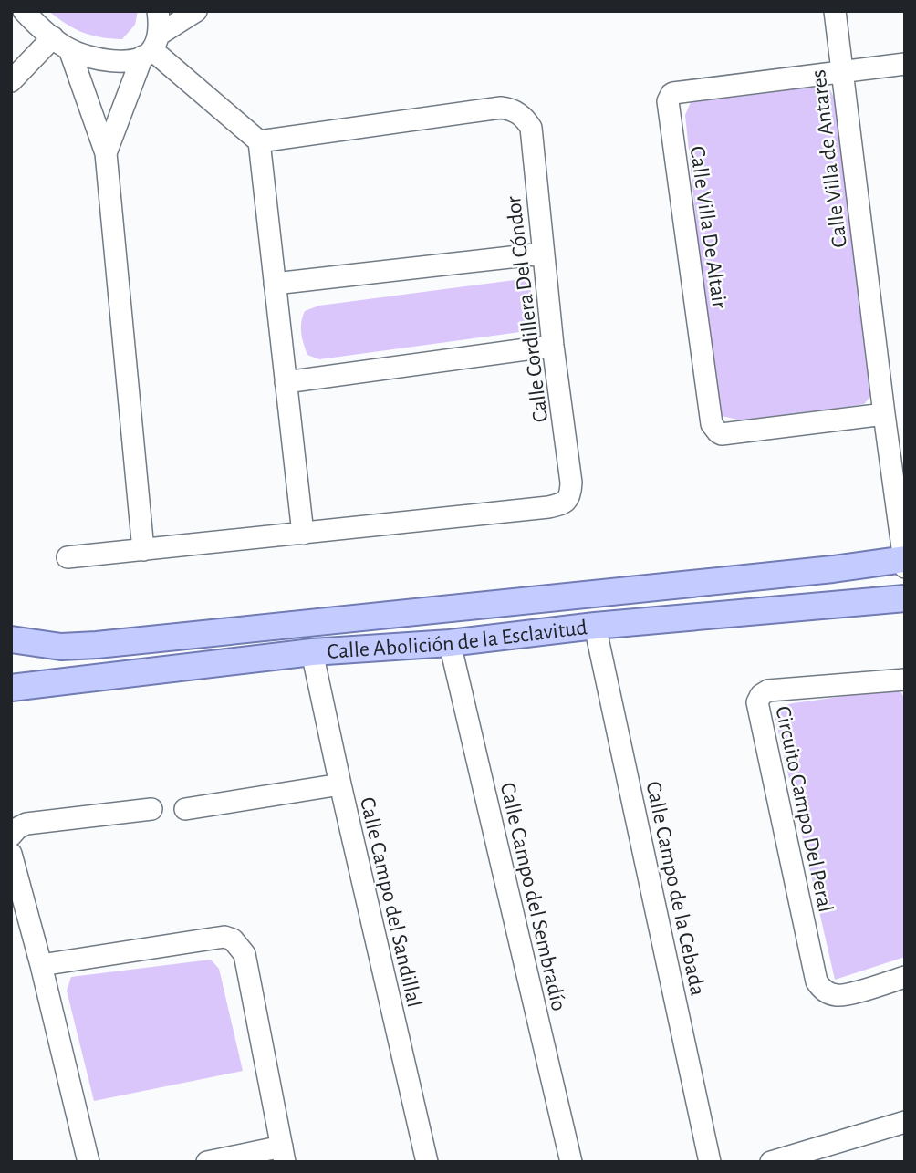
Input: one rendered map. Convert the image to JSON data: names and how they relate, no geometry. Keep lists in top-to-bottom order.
{
  "streets": {
    "main road": ["Calle Abolición de la Esclavitud"],
    "street": [
      "Calle Villa de Antares",
      "Calle Villa De Altair",
      "Calle Cordillera Del Cóndor",
      "Circuito Campo Del Peral",
      "Calle Campo de la Cebada",
      "Calle Campo del Sembradío",
      "Calle Campo del Sandillal"
    ]
  },
  "crossings": [
    ["Calle Villa de Antares", "Calle Villa De Altair"],
    ["Calle Villa de Antares", "Calle Abolición de la Esclavitud"],
    ["Calle Abolición de la Esclavitud", "Calle Campo de la Cebada"],
    ["Calle Abolición de la Esclavitud", "Calle Campo del Sembradío"],
    ["Calle Abolición de la Esclavitud", "Calle Campo del Sandillal"]
  ]
}
